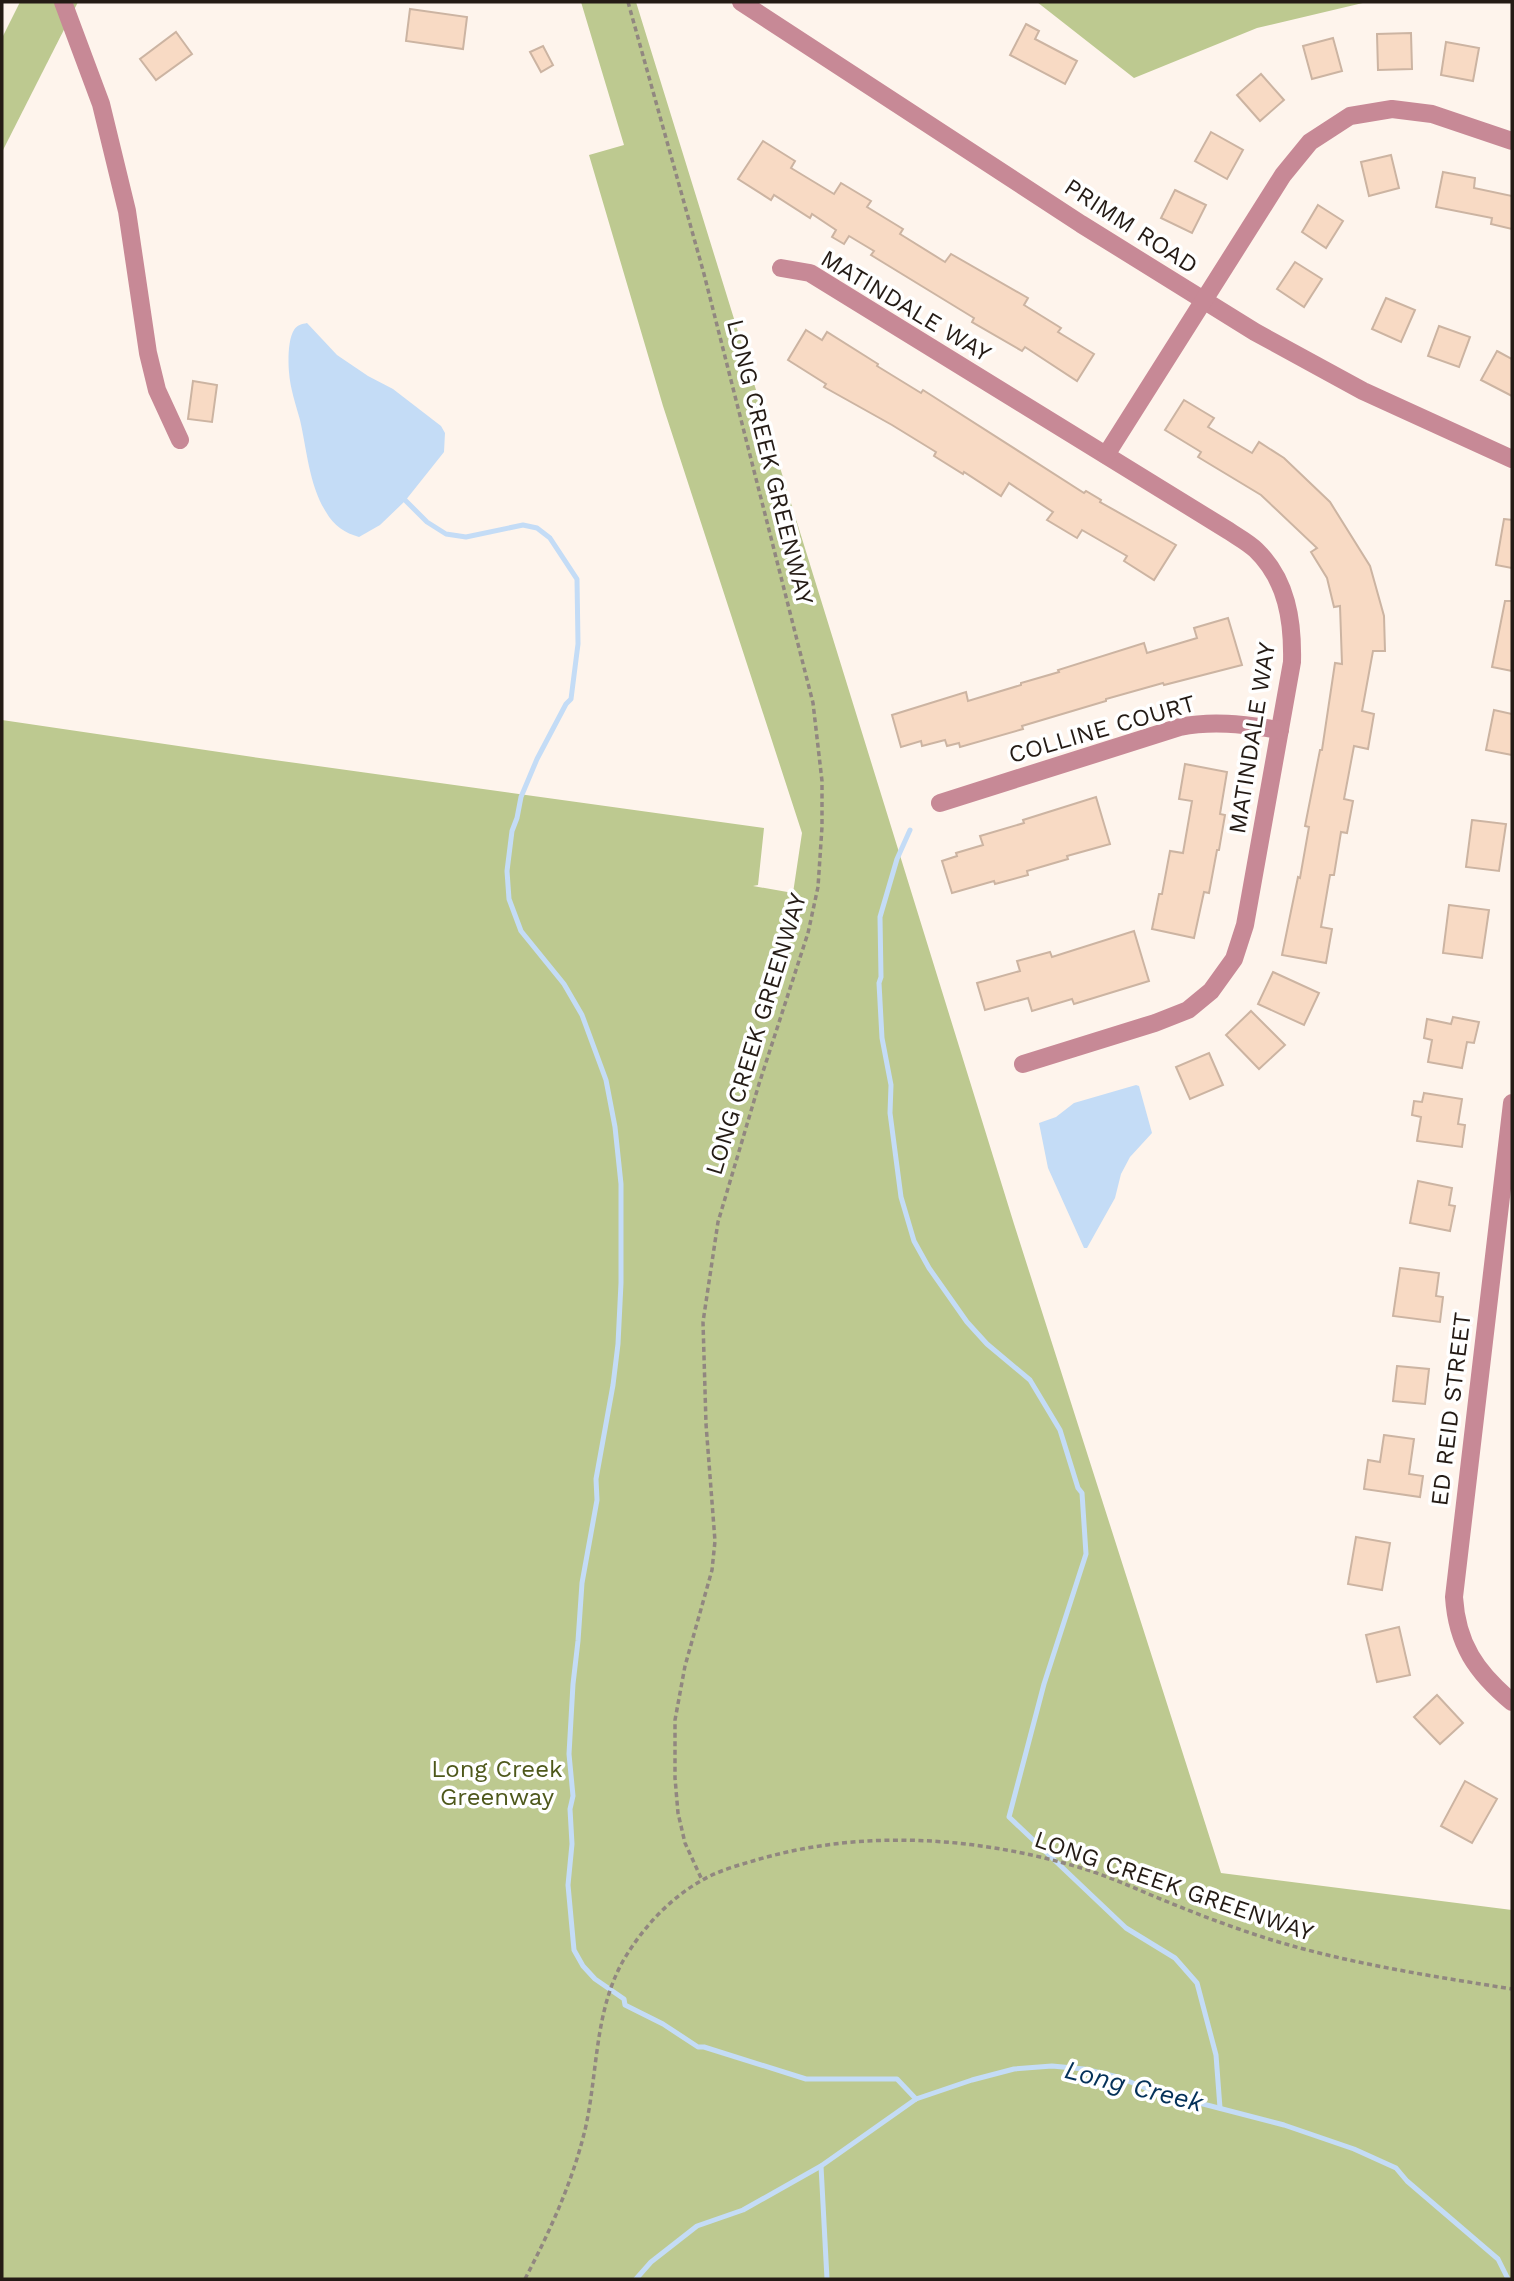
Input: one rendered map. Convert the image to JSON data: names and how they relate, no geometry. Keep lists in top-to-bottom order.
{
  "streets": {
    "street": [
      "PRIMM ROAD",
      "MATINDALE WAY",
      "COLLINE COURT",
      "ED REID STREET"
    ],
    "path": ["LONG CREEK GREENWAY"]
  },
  "crossings": [
    ["MATINDALE WAY", "COLLINE COURT"]
  ],
  "water": ["Long Creek"],
  "parks": ["Long Creek Greenway"]
}
